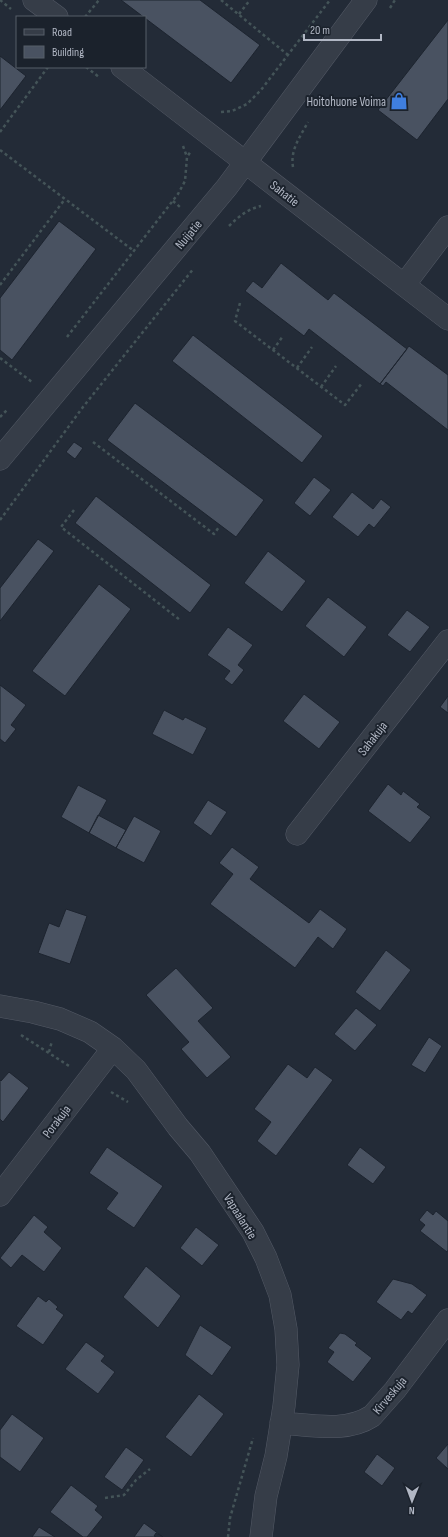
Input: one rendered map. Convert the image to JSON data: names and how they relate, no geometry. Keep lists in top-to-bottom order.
{
  "streets": {
    "street": [
      "Sahatie",
      "Nuijatie",
      "Sahakuja",
      "Porakuja",
      "Vapaalantie",
      "Kirveskuja"
    ]
  },
  "crossings": [
    ["Sahatie", "Nuijatie"],
    ["Porakuja", "Vapaalantie"],
    ["Vapaalantie", "Kirveskuja"]
  ],
  "places": {
    "shop": ["Hoitohuone Voima"]
  },
  "legend": ["Road", "Building"],
  "scale_bar": "20 m",
  "north": "bottom"
}
